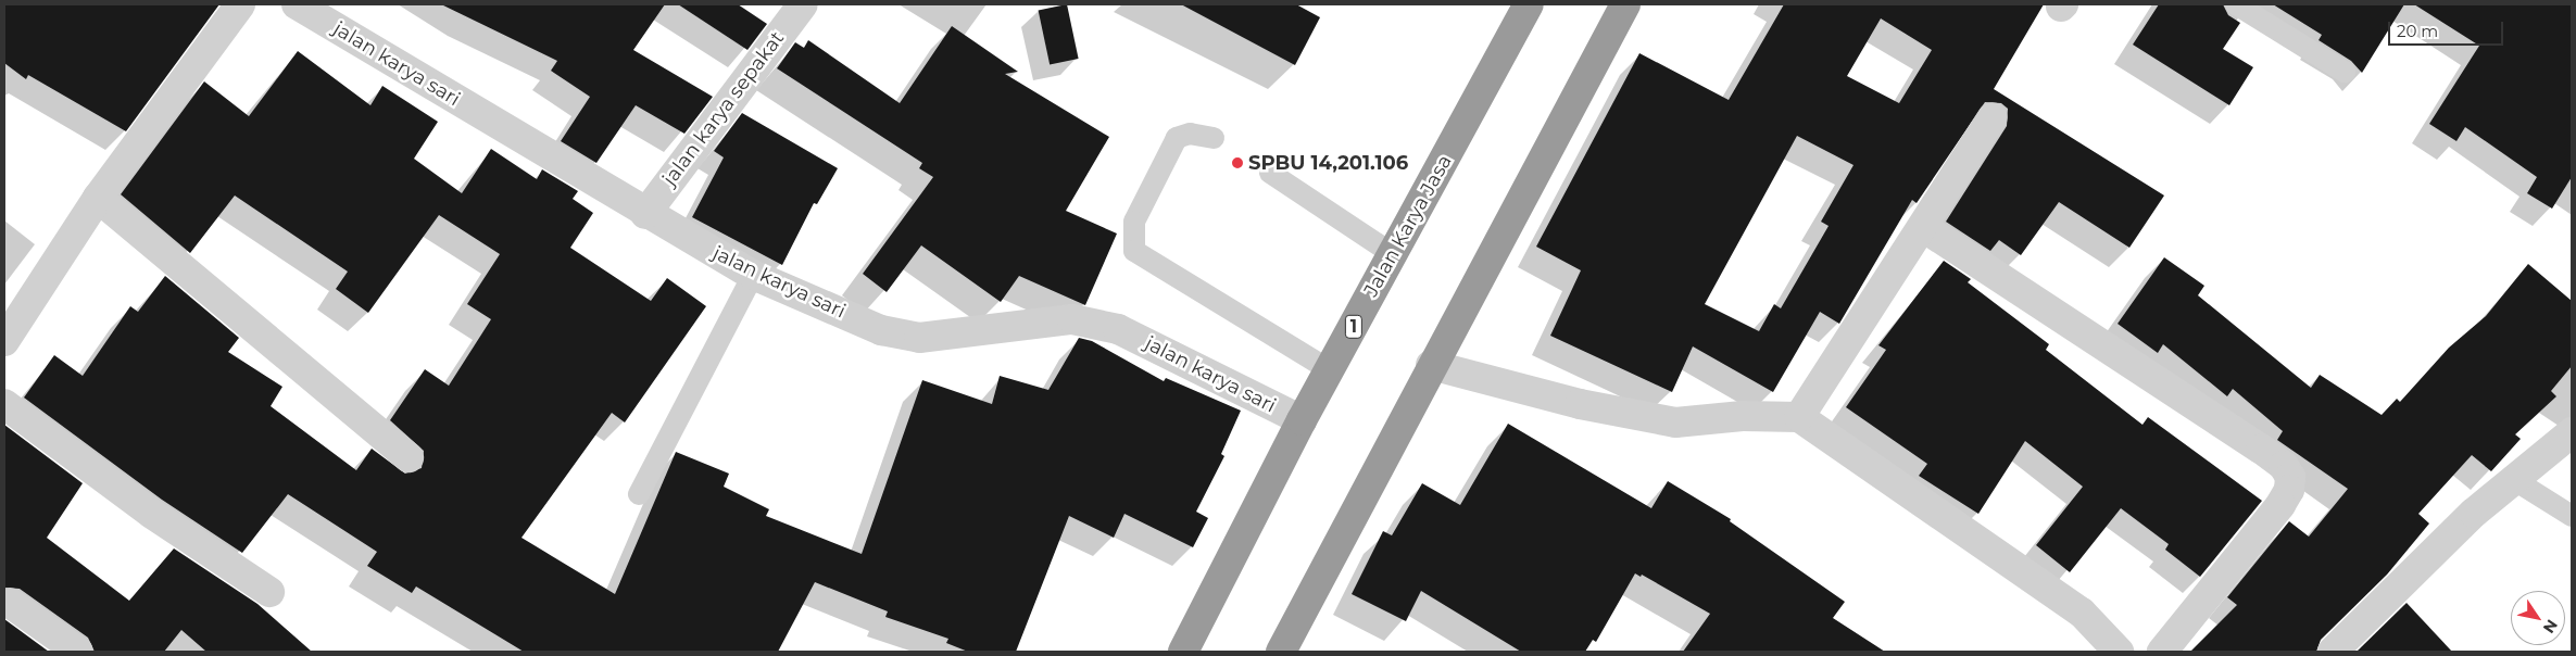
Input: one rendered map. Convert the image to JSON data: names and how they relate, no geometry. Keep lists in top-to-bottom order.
{
  "streets": {
    "highway": ["Jalan Karya Jasa", "1"],
    "street": ["jalan karya sari", "jalan karya sepakat"]
  },
  "crossings": [
    ["jalan karya sari", "jalan karya sepakat"],
    ["jalan karya sari", "Jalan Karya Jasa"]
  ],
  "places": ["SPBU 14,201.106"],
  "scale_bar": "20 m",
  "north": "bottom right"
}
